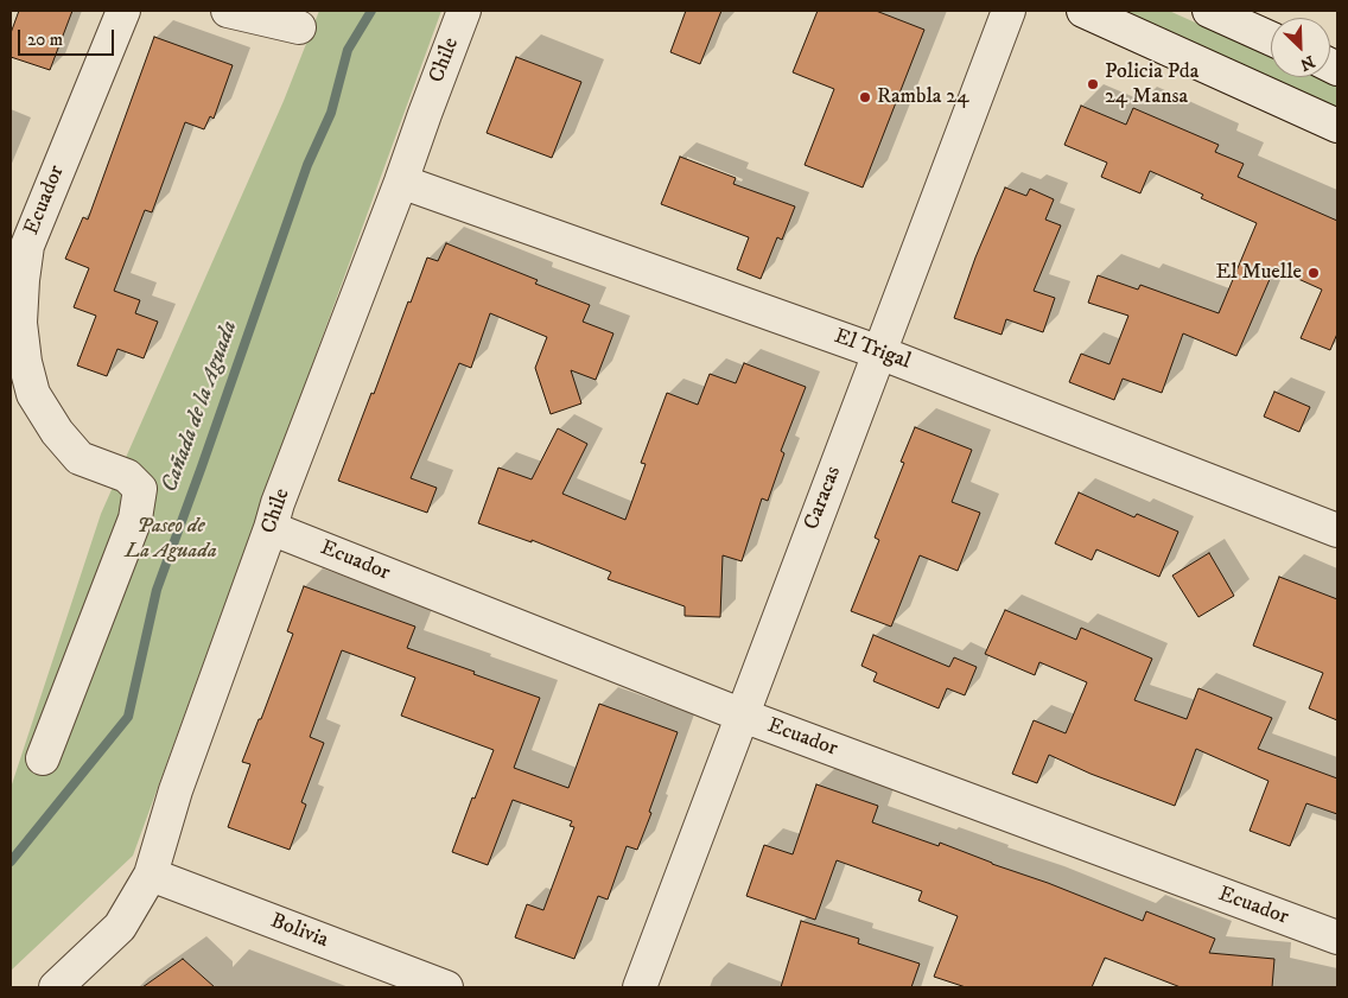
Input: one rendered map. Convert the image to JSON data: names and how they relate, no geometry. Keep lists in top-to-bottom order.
{
  "streets": {
    "street": [
      "Chile",
      "Ecuador",
      "El Trigal",
      "Caracas",
      "Bolivia"
    ]
  },
  "crossings": [
    ["Chile", "Ecuador"],
    ["Chile", "El Trigal"],
    ["Chile", "Bolivia"],
    ["Ecuador", "Caracas"],
    ["El Trigal", "Caracas"]
  ],
  "water": ["Cañada de la Aguada"],
  "parks": ["Paseo de La Aguada"],
  "places": ["Policia Pda 24 Mansa", "Rambla 24", "El Muelle"],
  "scale_bar": "20 m",
  "north": "bottom right"
}
